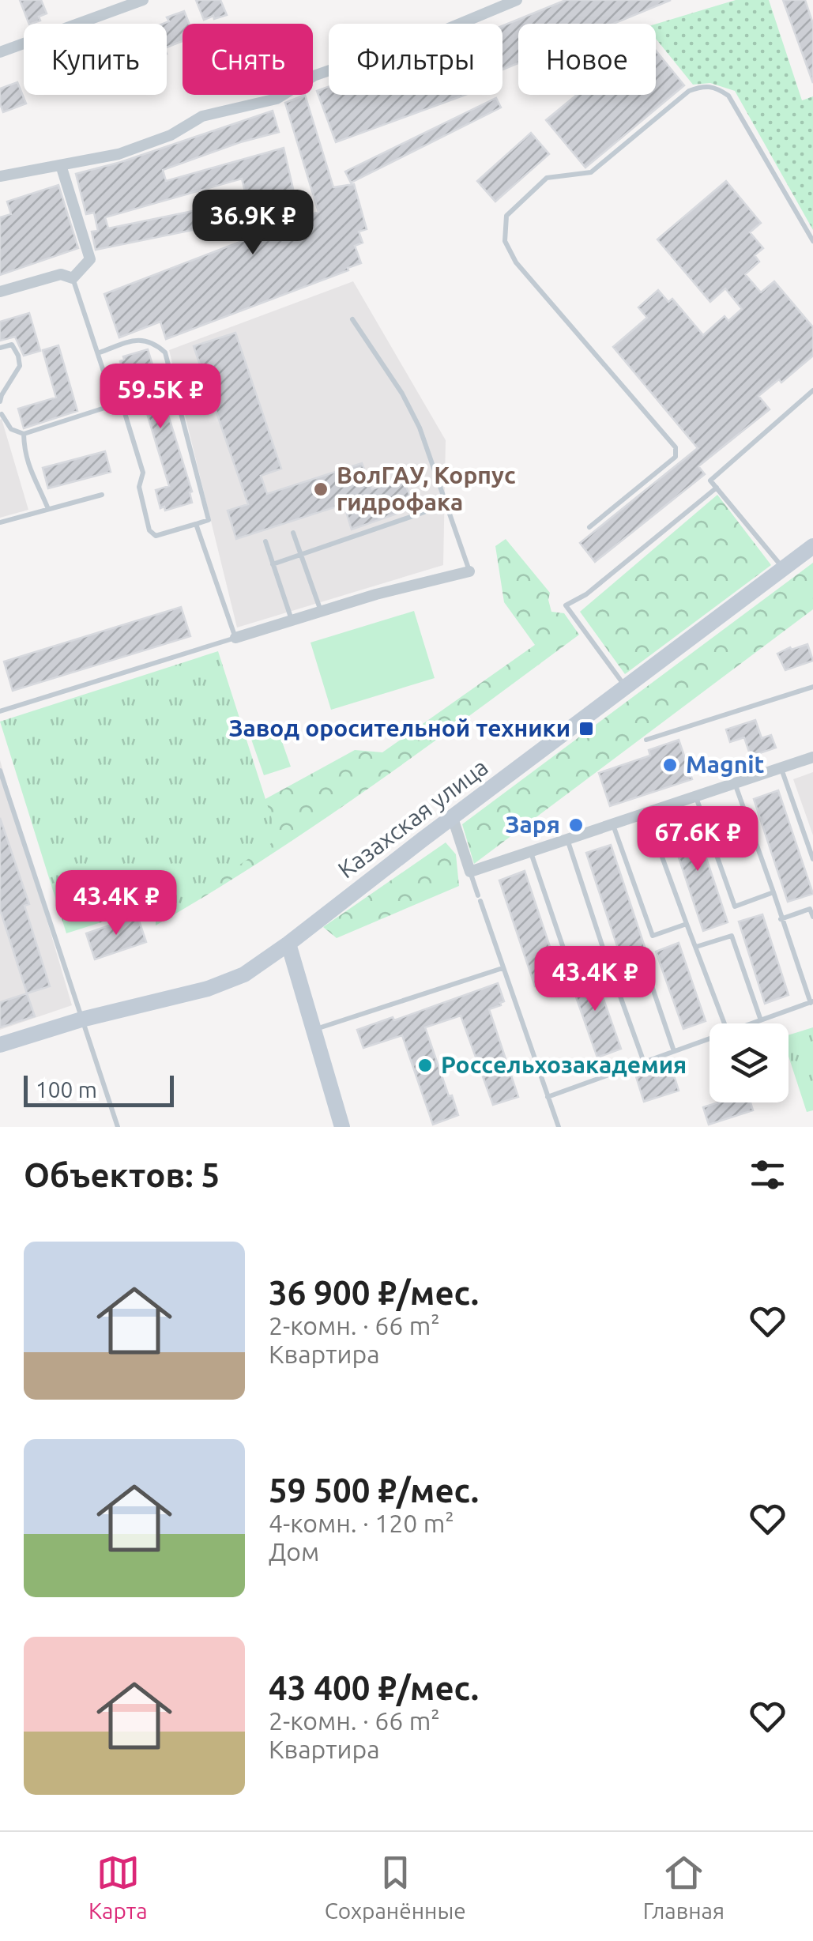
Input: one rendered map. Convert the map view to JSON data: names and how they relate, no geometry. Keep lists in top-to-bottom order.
{
  "streets": {
    "main road": ["Казахская улица"]
  },
  "places": {
    "other": [
      "ВолГАУ, Корпус гидрофака",
      "Magnit",
      "Заря",
      "Россельхозакадемия"
    ],
    "transit": ["Завод оросительной техники"]
  },
  "scale_bar": "100 m",
  "page": {
    "chip": [
      "Купить",
      "Снять",
      "Фильтры",
      "Новое"
    ],
    "price": [
      "36.9K ₽",
      "59.5K ₽",
      "67.6K ₽",
      "43.4K ₽",
      "43.4K ₽"
    ],
    "scale": "100 m",
    "heading": "Объектов: 5",
    "list": [
      {
        "name": "36 900 ₽/мес.",
        "note": "2-комн. · 66 m² · Квартира"
      },
      {
        "name": "59 500 ₽/мес.",
        "note": "4-комн. · 120 m² · Дом"
      },
      {
        "name": "43 400 ₽/мес.",
        "note": "2-комн. · 66 m² · Квартира"
      }
    ],
    "tabs": ["Карта", "Сохранённые", "Главная"]
  }
}
